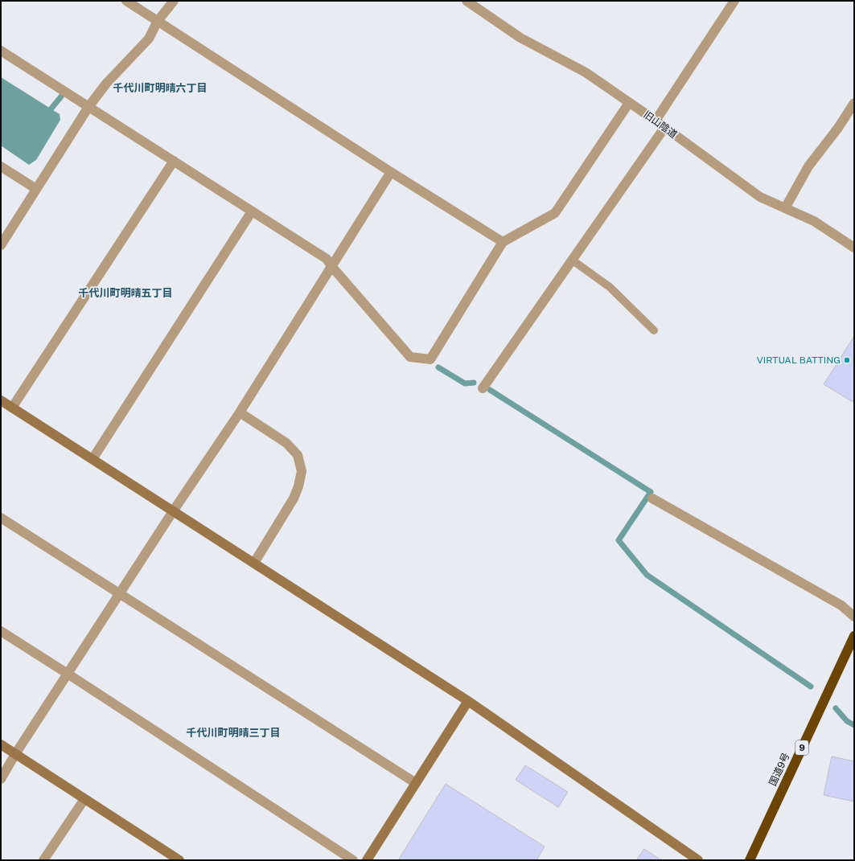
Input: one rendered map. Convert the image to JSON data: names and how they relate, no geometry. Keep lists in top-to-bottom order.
{
  "streets": {
    "highway": ["9", "国道9号"],
    "street": ["旧山陰道"]
  },
  "districts": ["千代川町明晴六丁目", "千代川町明晴五丁目", "千代川町明晴三丁目"],
  "places": ["VIRTUAL BATTING"]
}
